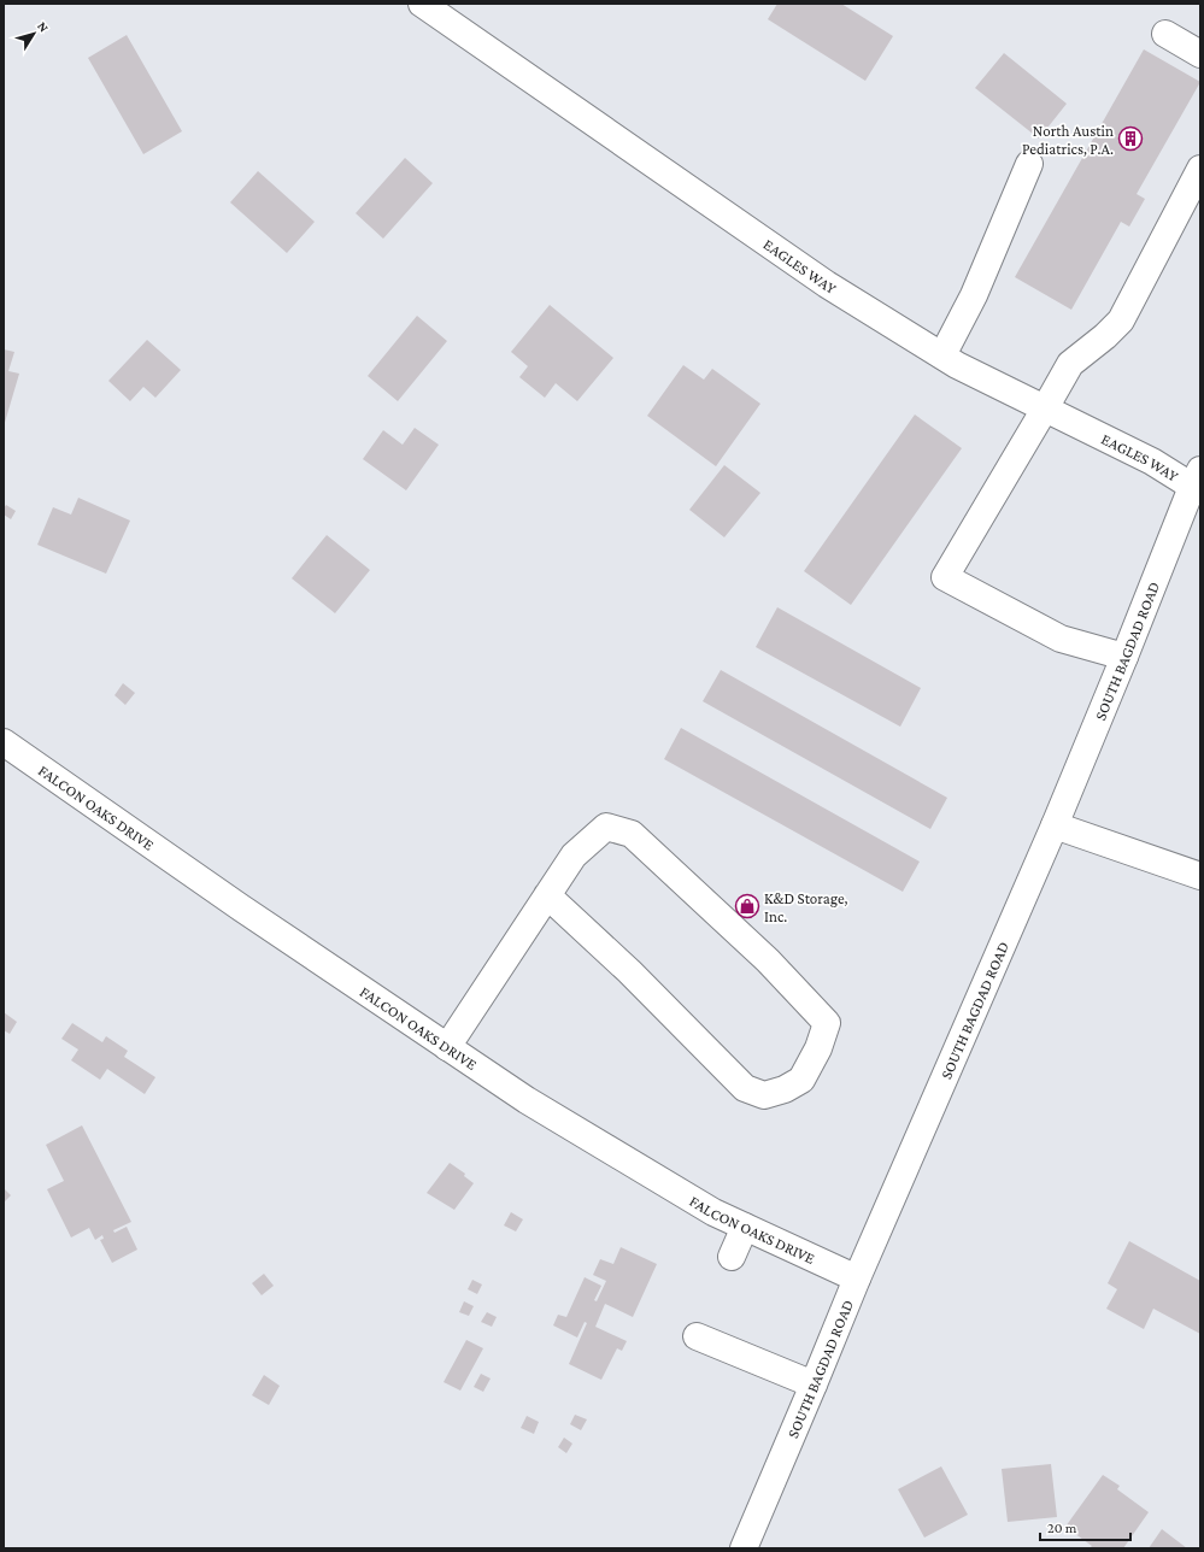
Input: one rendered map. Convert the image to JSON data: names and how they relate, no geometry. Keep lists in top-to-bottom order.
{
  "streets": {
    "street": ["EAGLES WAY", "SOUTH BAGDAD ROAD", "FALCON OAKS DRIVE"]
  },
  "crossings": [
    ["EAGLES WAY", "SOUTH BAGDAD ROAD"],
    ["SOUTH BAGDAD ROAD", "FALCON OAKS DRIVE"]
  ],
  "places": {
    "building": ["North Austin Pediatrics, P.A."],
    "shop": ["K&D Storage, Inc."]
  },
  "scale_bar": "20 m",
  "north": "top right"
}
